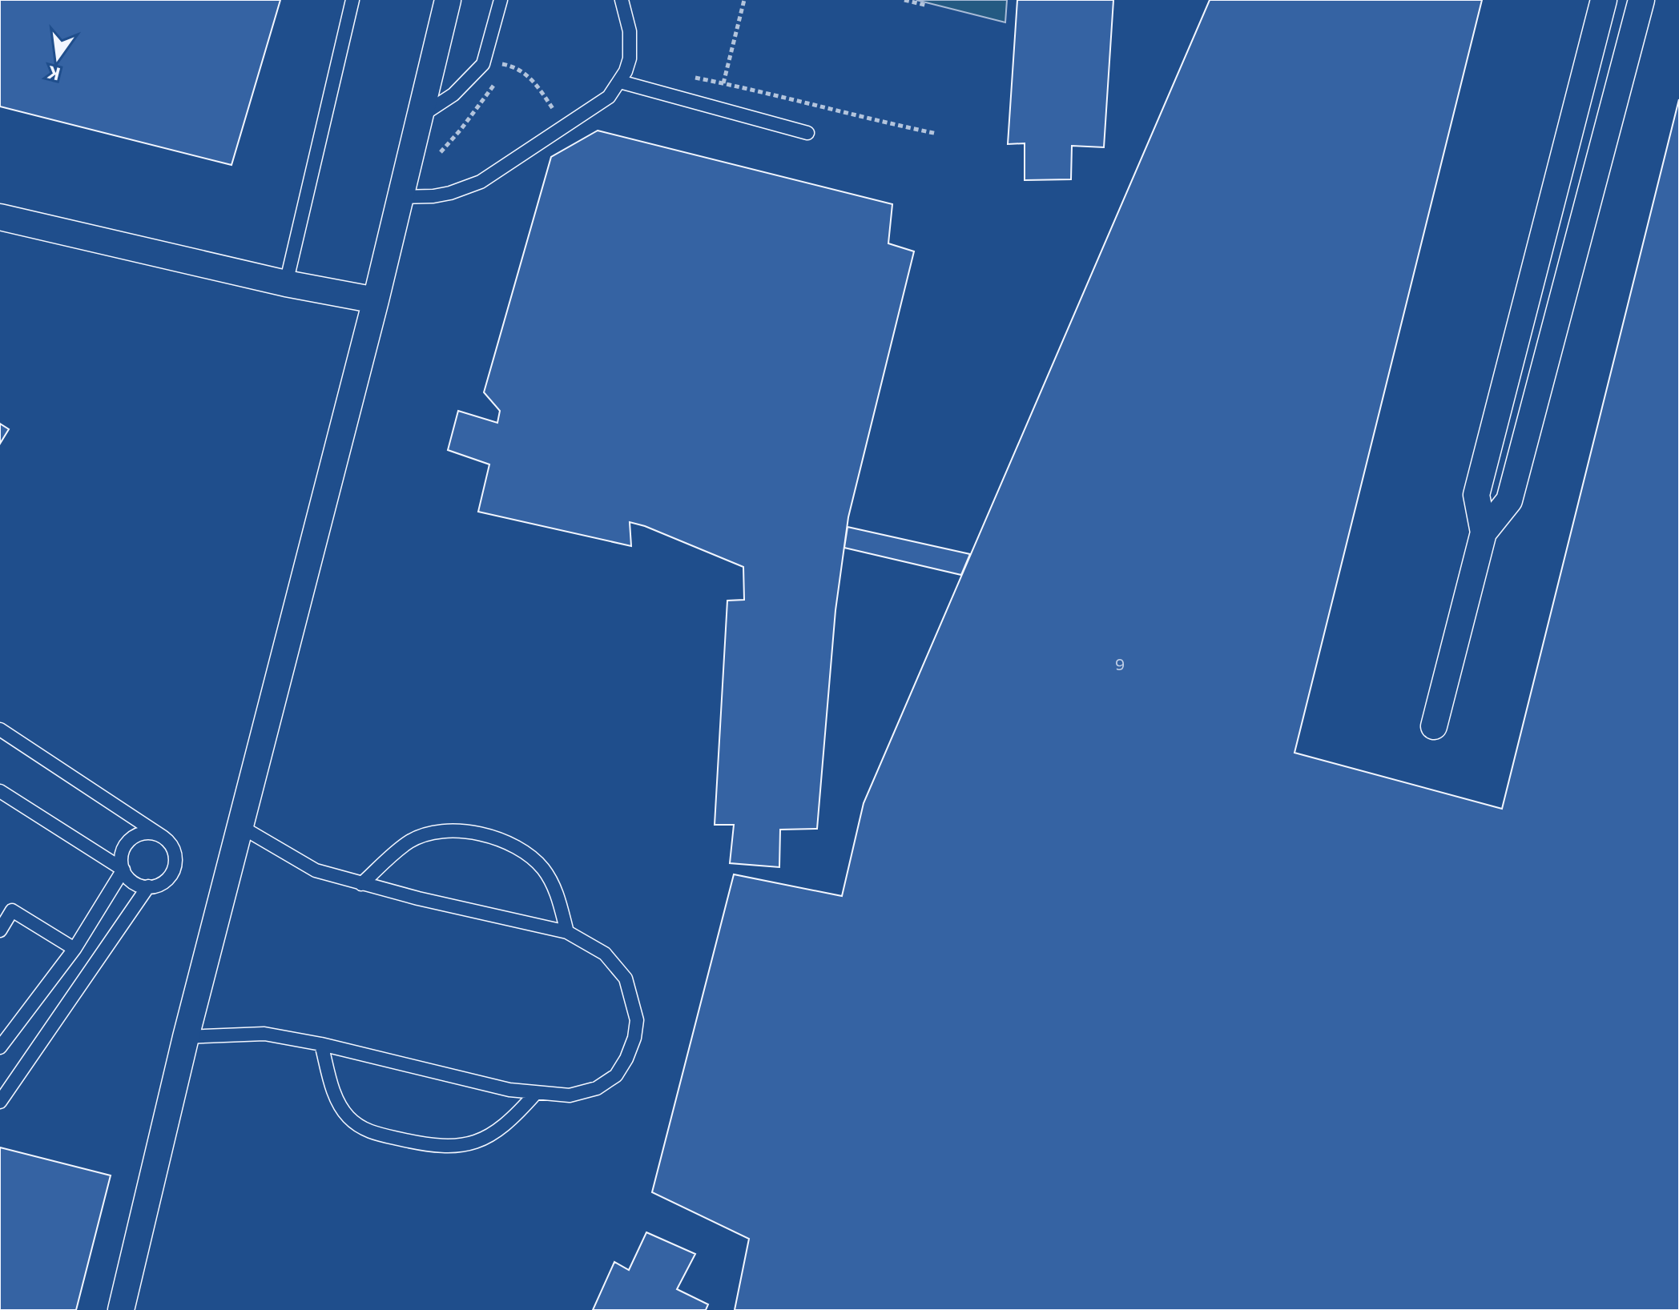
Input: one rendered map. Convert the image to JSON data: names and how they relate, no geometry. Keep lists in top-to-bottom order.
{
  "house_numbers": ["9"],
  "north": "bottom"
}
